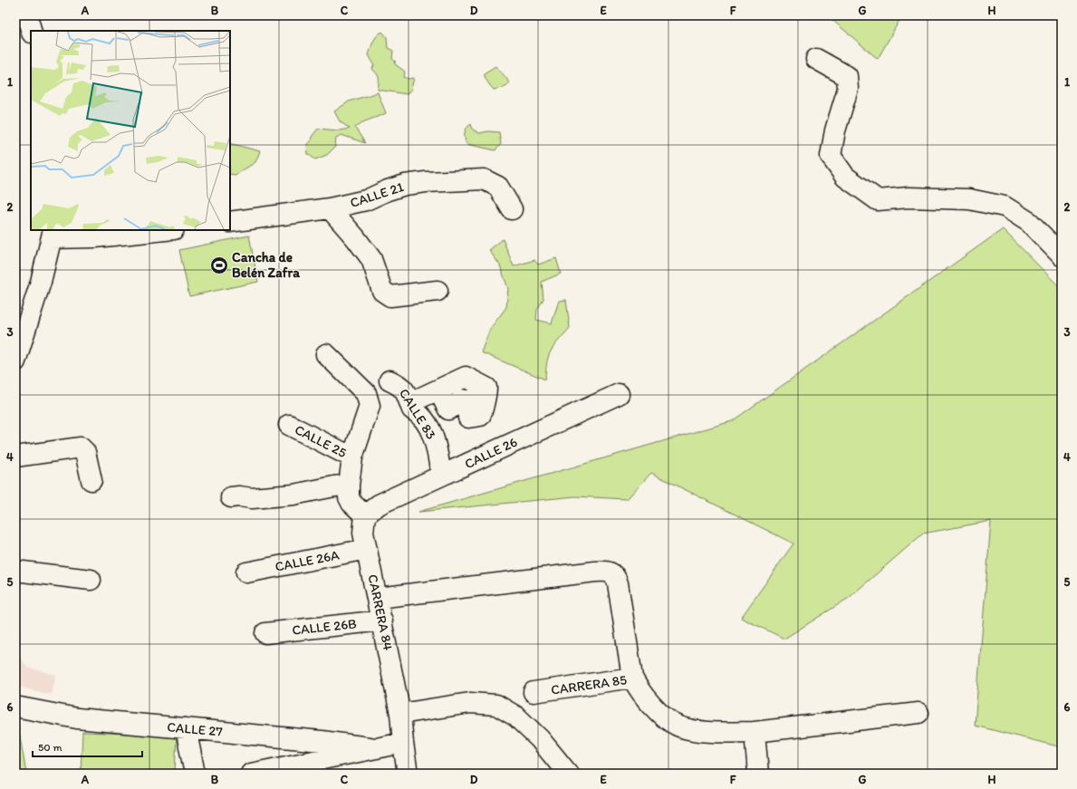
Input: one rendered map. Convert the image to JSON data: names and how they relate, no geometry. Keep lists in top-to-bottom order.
{
  "streets": {
    "street": [
      "CALLE 21",
      "CALLE 83",
      "CALLE 25",
      "CALLE 26",
      "CALLE 26A",
      "CARRERA 84",
      "CALLE 26B",
      "CARRERA 85",
      "CALLE 27"
    ]
  },
  "crossings": [
    ["CALLE 83", "CALLE 26"],
    ["CALLE 26", "CARRERA 84"],
    ["CALLE 26A", "CARRERA 84"],
    ["CARRERA 84", "CALLE 26B"]
  ],
  "places": {
    "sports": ["Cancha de Belén Zafra"]
  },
  "scale_bar": "50 m",
  "grid": {
    "columns": [
      "A",
      "B",
      "C",
      "D",
      "E",
      "F",
      "G",
      "H"
    ],
    "rows": [
      "1",
      "2",
      "3",
      "4",
      "5",
      "6"
    ]
  }
}
